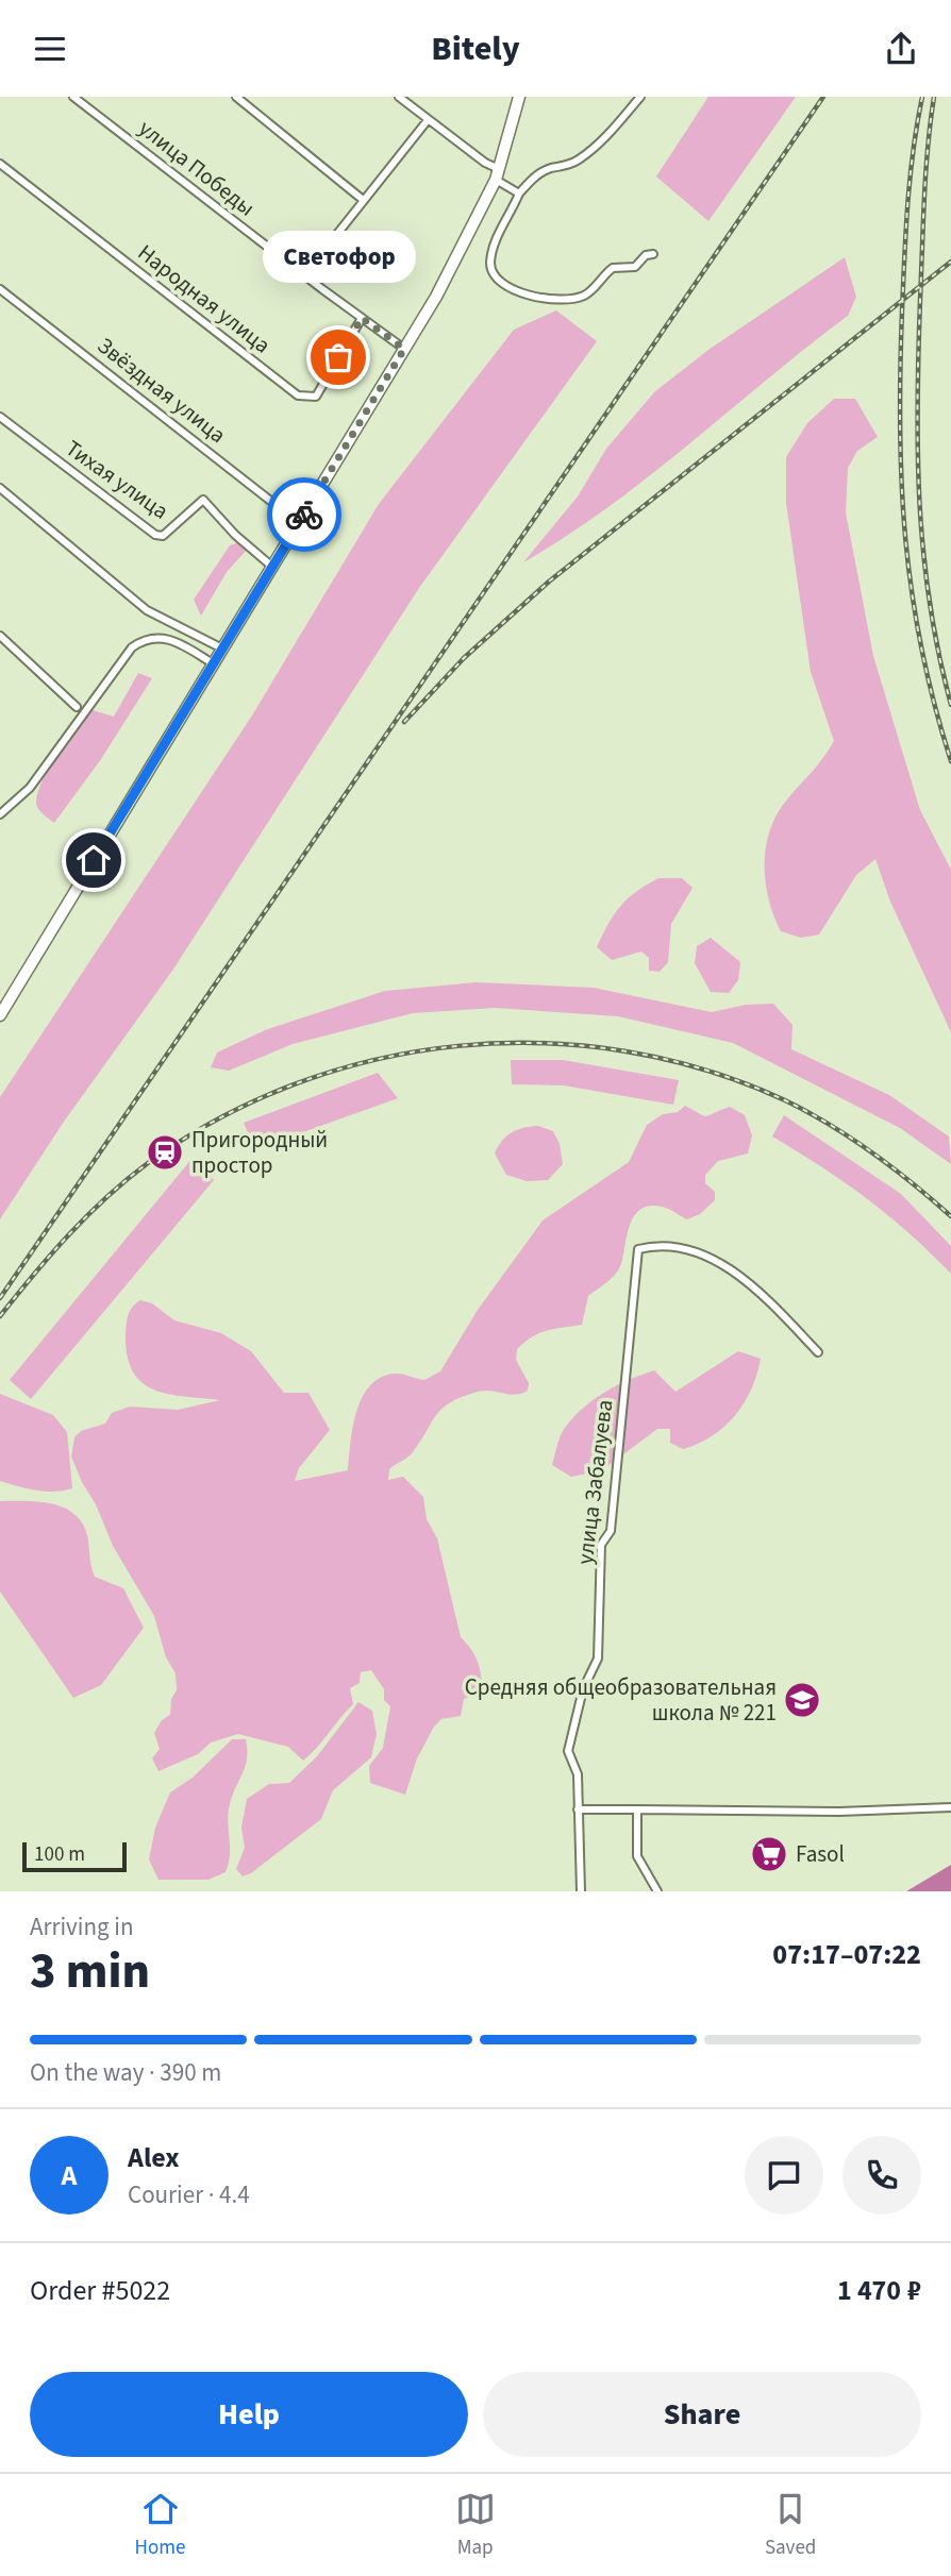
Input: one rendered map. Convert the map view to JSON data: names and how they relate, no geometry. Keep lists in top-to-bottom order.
{
  "streets": {
    "street": [
      "улица Победы",
      "Народная улица",
      "Звёздная улица",
      "Тихая улица",
      "улица Забалуева"
    ]
  },
  "crossings": [
    ["улица Победы", "Народная улица"]
  ],
  "places": {
    "other": ["Светофор"],
    "station": ["Пригородный простор"],
    "school or university": ["Средняя общеобразовательная школа № 221"],
    "supermarket": ["Fasol"]
  },
  "scale_bar": "100 m",
  "page": {
    "header": "Bitely",
    "bubble": "Светофор",
    "scale": "100 m",
    "heading": ["3 min", "Arriving in", "07:17–07:22"],
    "panel": [
      "Alex",
      "Courier · 4.4",
      "Order #5022",
      "1 470 ₽"
    ],
    "bar": "On the way · 390 m",
    "round": "A",
    "buttons": ["Help", "Share"],
    "tabs": ["Home", "Map", "Saved"]
  }
}
